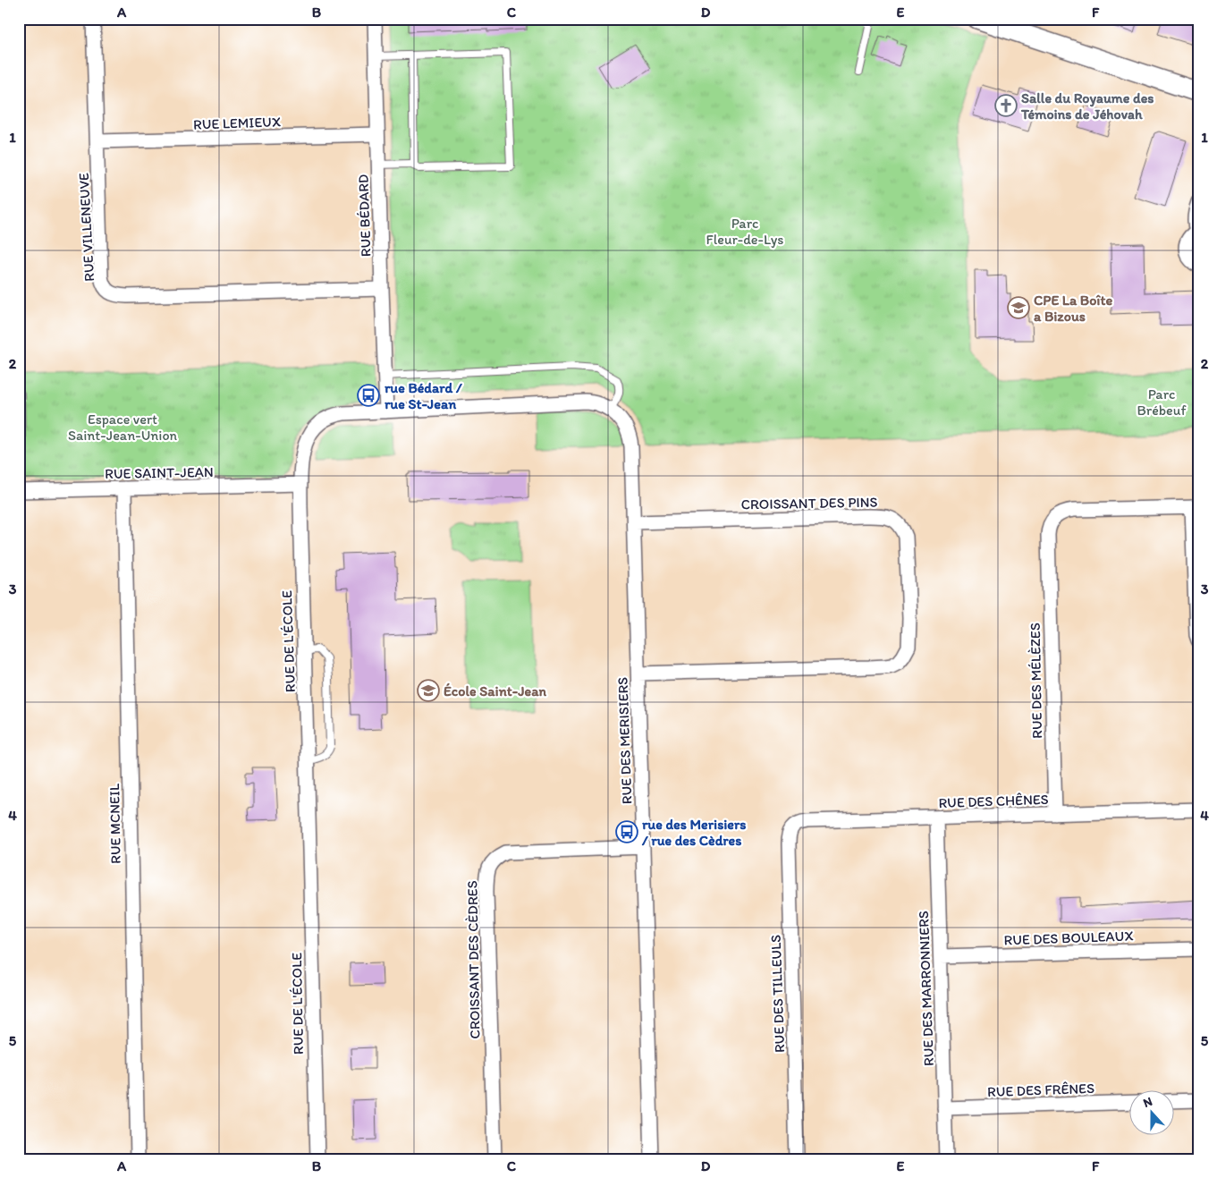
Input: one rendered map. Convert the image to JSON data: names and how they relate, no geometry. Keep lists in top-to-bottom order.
{
  "streets": {
    "street": [
      "RUE LEMIEUX",
      "RUE BÉDARD",
      "RUE VILLENEUVE",
      "RUE SAINT-JEAN",
      "CROISSANT DES PINS",
      "RUE DE L'ÉCOLE",
      "RUE DES MÉLÈZES",
      "RUE DES MERISIERS",
      "RUE DES CHÊNES",
      "RUE MCNEIL",
      "RUE DES BOULEAUX",
      "CROISSANT DES CÈDRES",
      "RUE DES MARRONNIERS",
      "RUE DES TILLEULS",
      "RUE DES FRÊNES"
    ]
  },
  "crossings": [
    ["RUE LEMIEUX", "RUE BÉDARD"],
    ["RUE LEMIEUX", "RUE VILLENEUVE"],
    ["RUE BÉDARD", "RUE VILLENEUVE"],
    ["RUE BÉDARD", "RUE DE L'ÉCOLE"],
    ["RUE SAINT-JEAN", "RUE DE L'ÉCOLE"],
    ["RUE SAINT-JEAN", "RUE MCNEIL"],
    ["CROISSANT DES PINS", "RUE DES MERISIERS"],
    ["RUE DE L'ÉCOLE", "RUE DES MERISIERS"],
    ["RUE DES MÉLÈZES", "RUE DES CHÊNES"],
    ["RUE DES MERISIERS", "CROISSANT DES CÈDRES"],
    ["RUE DES CHÊNES", "RUE DES MARRONNIERS"],
    ["RUE DES CHÊNES", "RUE DES TILLEULS"],
    ["RUE DES BOULEAUX", "RUE DES MARRONNIERS"],
    ["RUE DES MARRONNIERS", "RUE DES FRÊNES"]
  ],
  "parks": ["Parc Fleur-de-Lys", "Parc Brébeuf", "Espace vert Saint-Jean-Union"],
  "places": {
    "church": ["Salle du Royaume des Témoins de Jéhovah"],
    "school or university": ["CPE La Boîte a Bizous", "École Saint-Jean"],
    "bus stop": ["rue Bédard / rue St-Jean", "rue des Merisiers / rue des Cèdres"]
  },
  "north": "top",
  "grid": {
    "columns": [
      "A",
      "B",
      "C",
      "D",
      "E",
      "F"
    ],
    "rows": [
      "1",
      "2",
      "3",
      "4",
      "5"
    ]
  }
}
